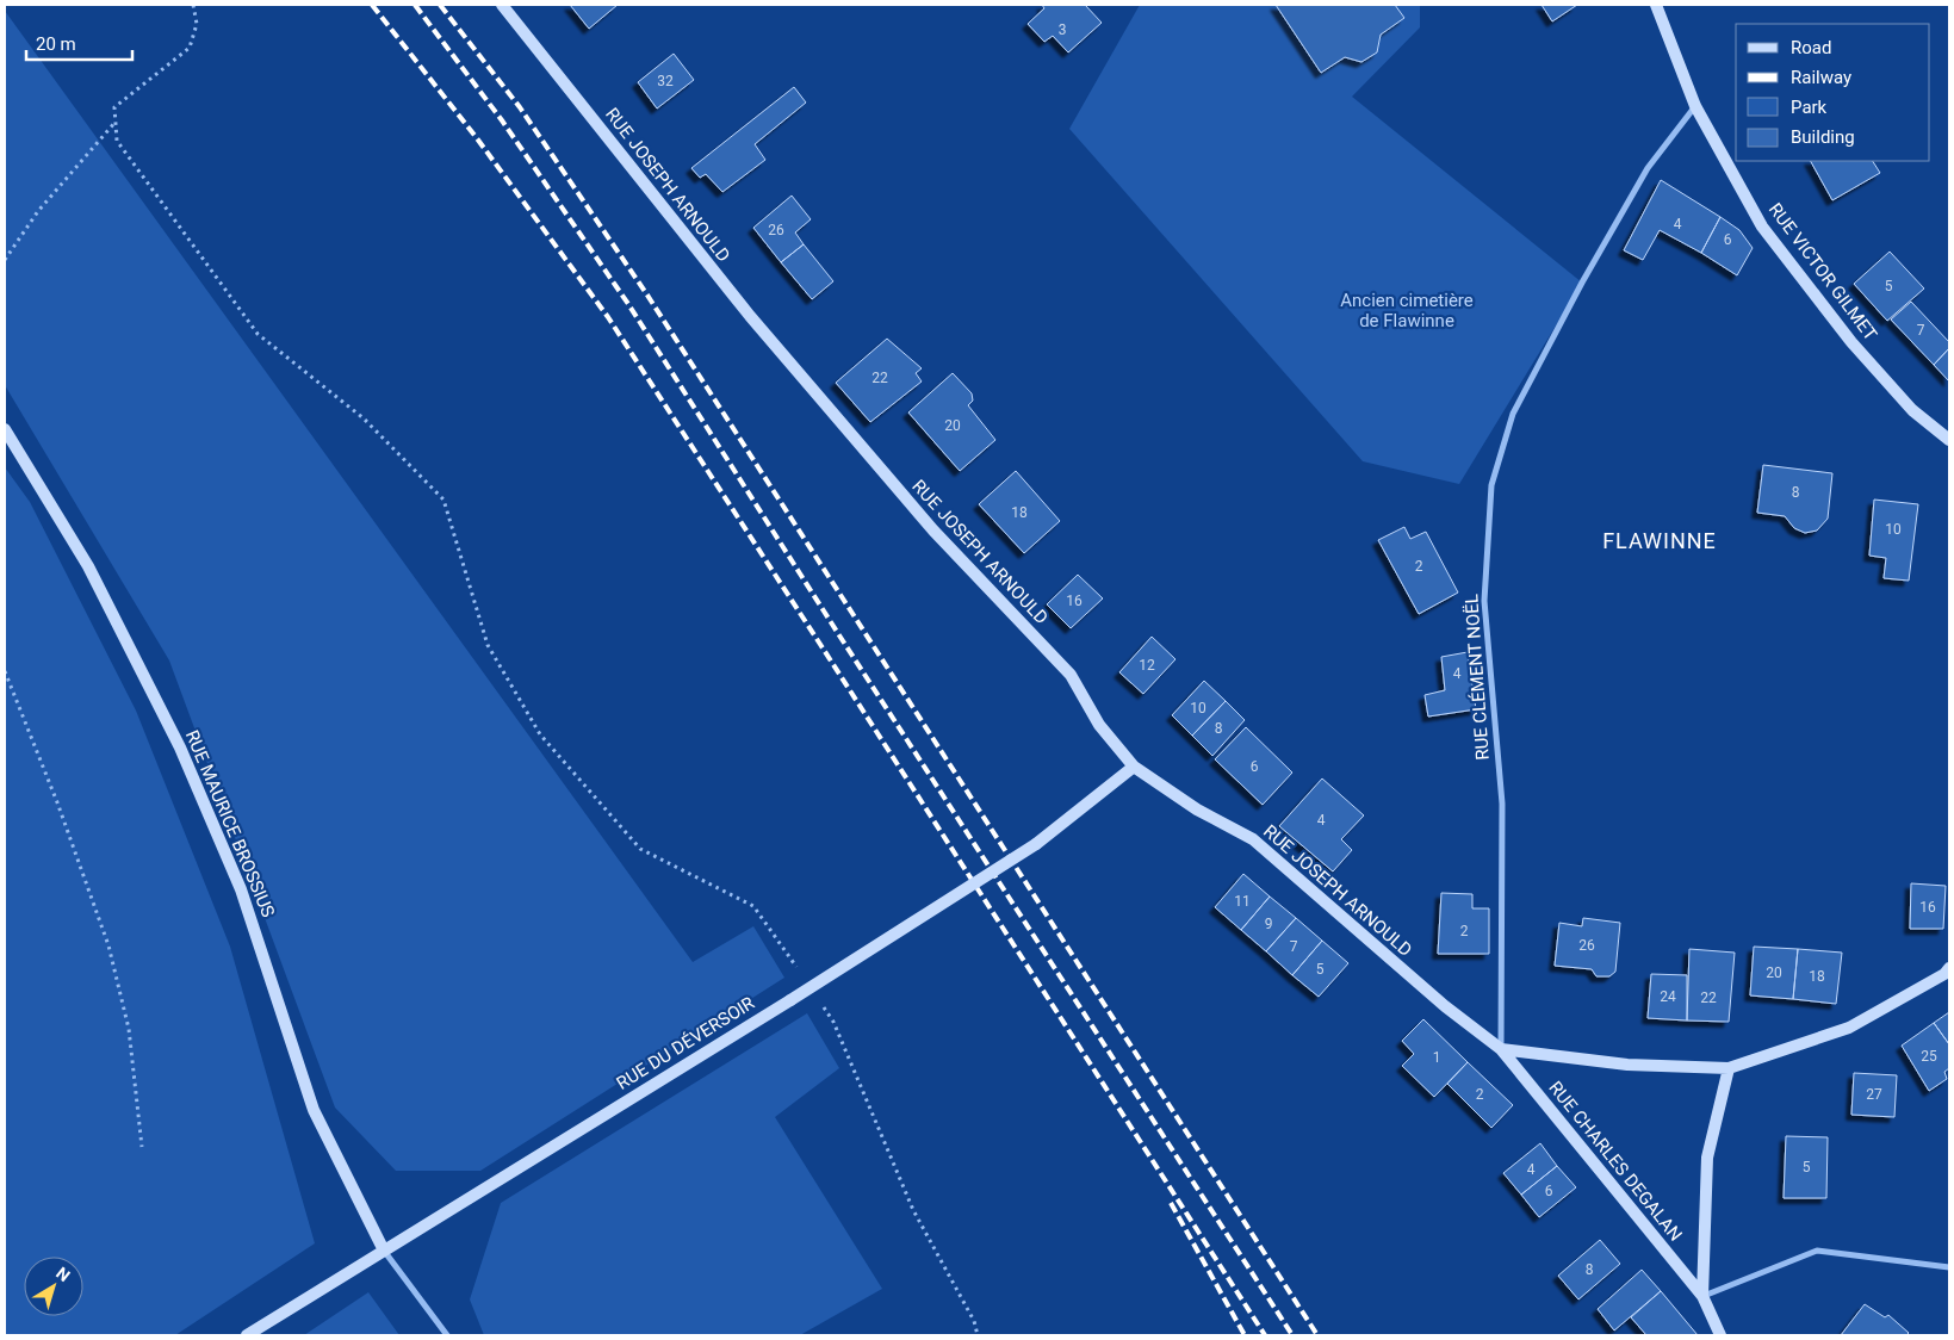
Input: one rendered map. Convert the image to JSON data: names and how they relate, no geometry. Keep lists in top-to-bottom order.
{
  "streets": {
    "street": [
      "RUE JOSEPH ARNOULD",
      "RUE VICTOR GILMET",
      "RUE CLÉMENT NOËL",
      "RUE MAURICE BROSSIUS",
      "RUE DU DÉVERSOIR",
      "RUE CHARLES DEGALAN"
    ]
  },
  "crossings": [
    ["RUE JOSEPH ARNOULD", "RUE CLÉMENT NOËL"],
    ["RUE JOSEPH ARNOULD", "RUE DU DÉVERSOIR"],
    ["RUE JOSEPH ARNOULD", "RUE CHARLES DEGALAN"],
    ["RUE VICTOR GILMET", "RUE CLÉMENT NOËL"],
    ["RUE CLÉMENT NOËL", "RUE CHARLES DEGALAN"],
    ["RUE MAURICE BROSSIUS", "RUE DU DÉVERSOIR"]
  ],
  "districts": ["FLAWINNE"],
  "parks": ["Ancien cimetière de Flawinne"],
  "house_numbers": [
    "3",
    "32",
    "4",
    "26",
    "6",
    "5",
    "7",
    "22",
    "20",
    "8",
    "18",
    "10",
    "2",
    "16",
    "12",
    "4",
    "10",
    "8",
    "6",
    "4",
    "11",
    "16",
    "9",
    "2",
    "26",
    "7",
    "5",
    "20",
    "18",
    "24",
    "22",
    "25",
    "1",
    "2",
    "27",
    "5",
    "4",
    "6",
    "8"
  ],
  "legend": [
    "Road",
    "Railway",
    "Park",
    "Building"
  ],
  "scale_bar": "20 m",
  "north": "top right"
}
